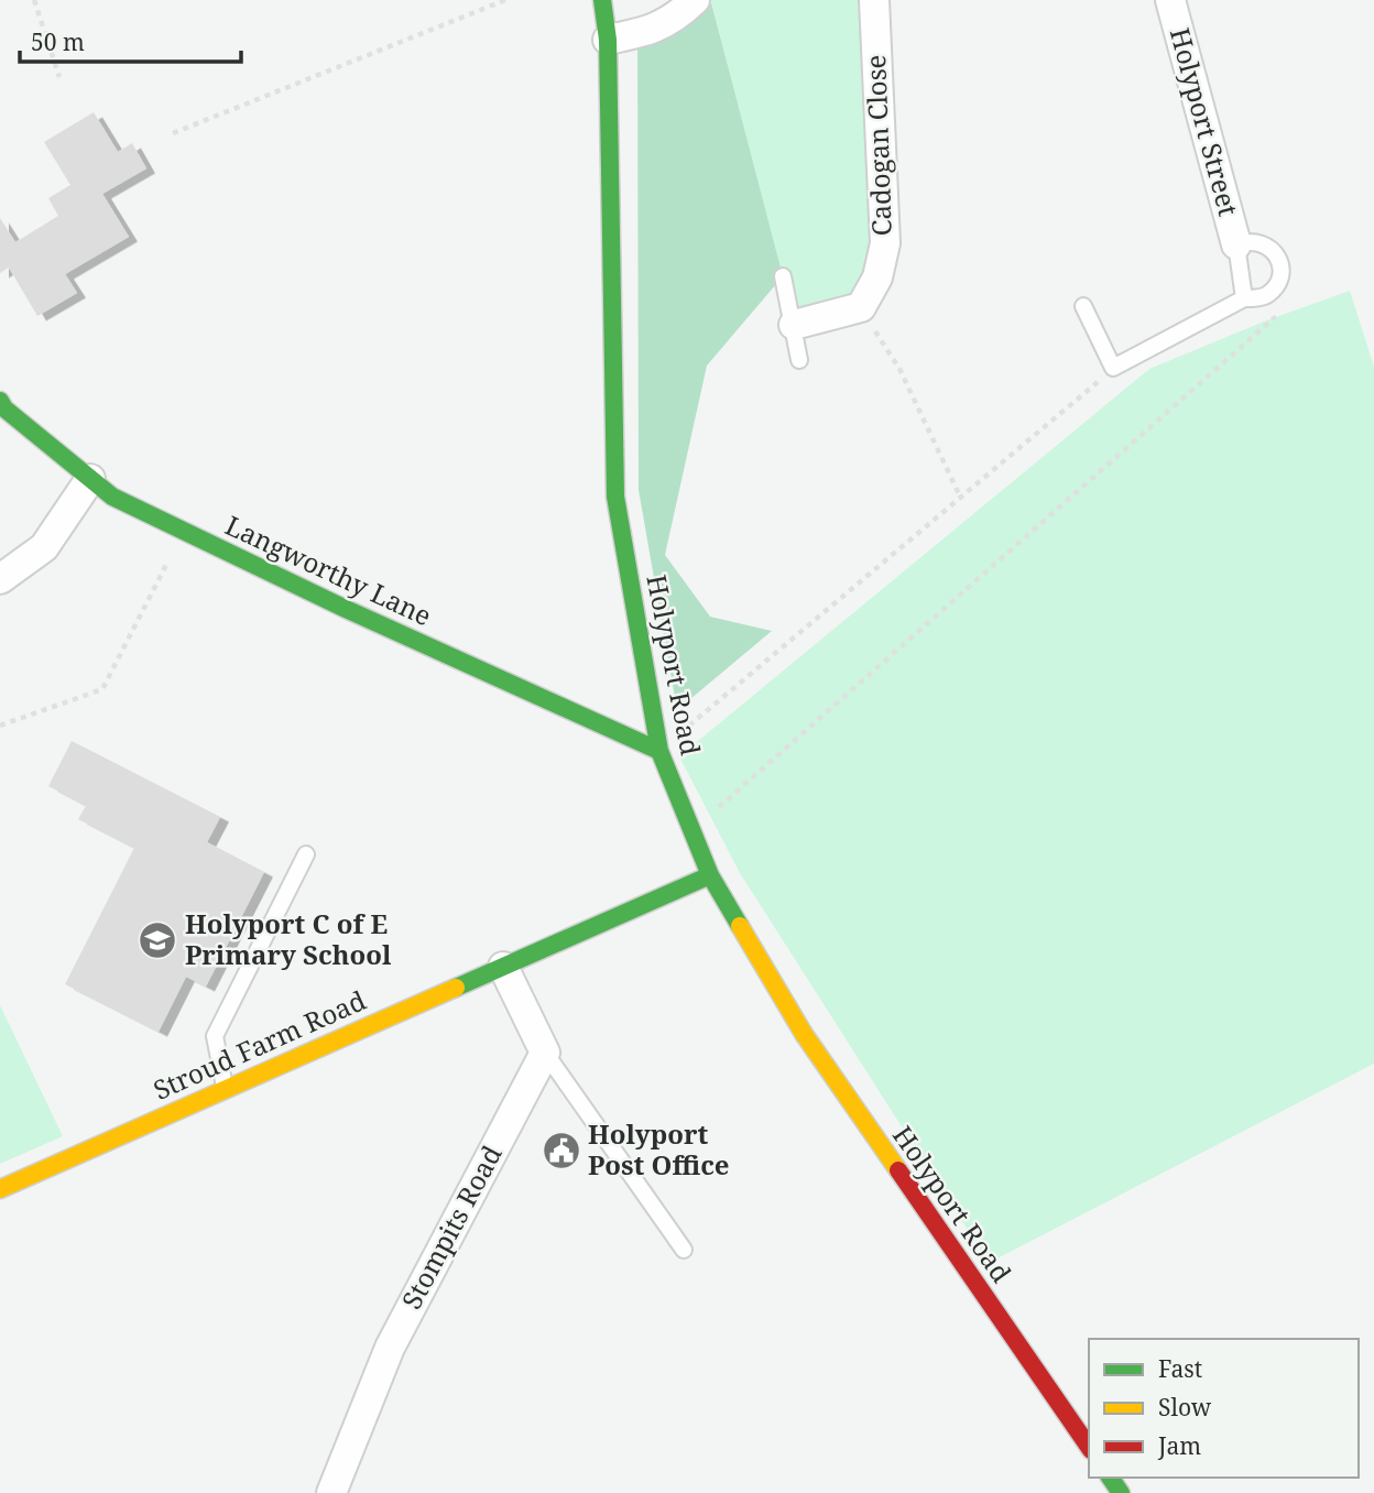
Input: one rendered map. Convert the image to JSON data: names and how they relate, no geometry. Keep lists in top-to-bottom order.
{
  "streets": {
    "street": [
      "Holyport Street",
      "Cadogan Close",
      "Langworthy Lane",
      "Holyport Road",
      "Stroud Farm Road",
      "Stompits Road"
    ]
  },
  "crossings": [
    ["Langworthy Lane", "Holyport Road"],
    ["Holyport Road", "Stroud Farm Road"]
  ],
  "places": {
    "school or university": ["Holyport C of E Primary School"],
    "public building": ["Holyport Post Office"]
  },
  "legend": ["Fast", "Slow", "Jam"],
  "scale_bar": "50 m"
}
